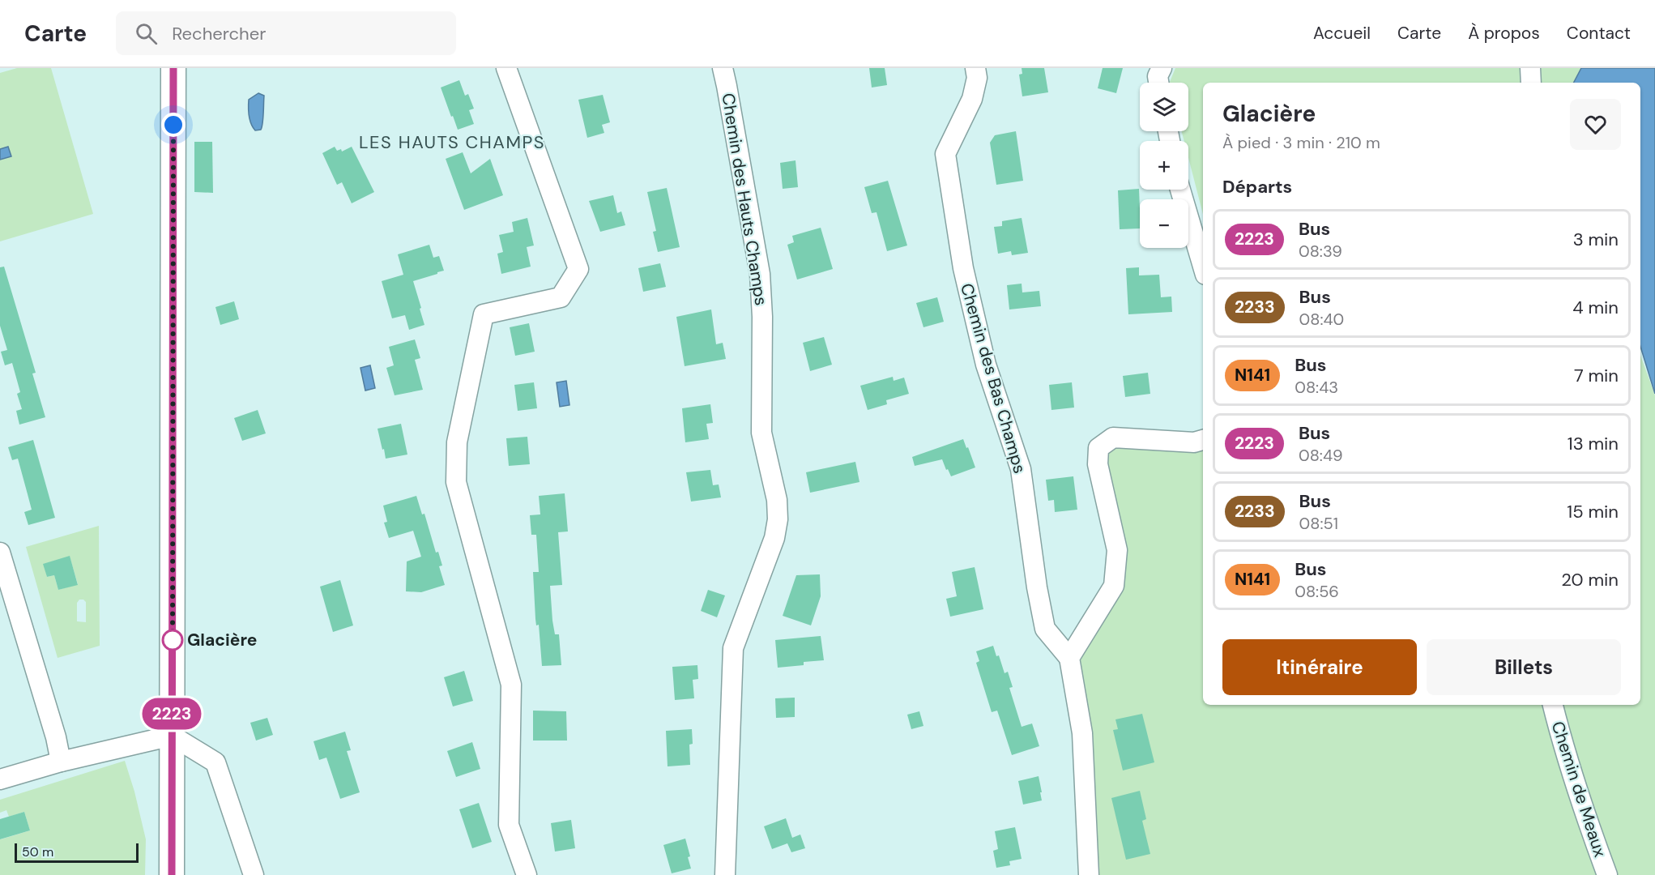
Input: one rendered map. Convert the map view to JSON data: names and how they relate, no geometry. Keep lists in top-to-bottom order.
{
  "streets": {
    "street": ["Chemin des Hauts Champs", "Chemin des Bas Champs", "Chemin de Meaux"]
  },
  "districts": ["LES HAUTS CHAMPS"],
  "places": ["Glacière"],
  "lines": ["bus line 2223"],
  "scale_bar": "50 m",
  "page": {
    "header": "Carte",
    "search": "Rechercher",
    "nav": [
      "Accueil",
      "Carte",
      "À propos",
      "Contact"
    ],
    "on_map": "2223",
    "map_buttons": ["+", "−"],
    "heading": [
      ["Glacière", "À pied · 3 min · 210 m"],
      "Départs"
    ],
    "list": [
      {
        "mark": "2223",
        "name": "Bus",
        "note": "08:39",
        "value": "3 min"
      },
      {
        "mark": "2233",
        "name": "Bus",
        "note": "08:40",
        "value": "4 min"
      },
      {
        "mark": "N141",
        "name": "Bus",
        "note": "08:43",
        "value": "7 min"
      },
      {
        "mark": "2223",
        "name": "Bus",
        "note": "08:49",
        "value": "13 min"
      },
      {
        "mark": "2233",
        "name": "Bus",
        "note": "08:51",
        "value": "15 min"
      },
      {
        "mark": "N141",
        "name": "Bus",
        "note": "08:56",
        "value": "20 min"
      }
    ],
    "buttons": ["Itinéraire", "Billets"],
    "scale": "50 m"
  }
}
